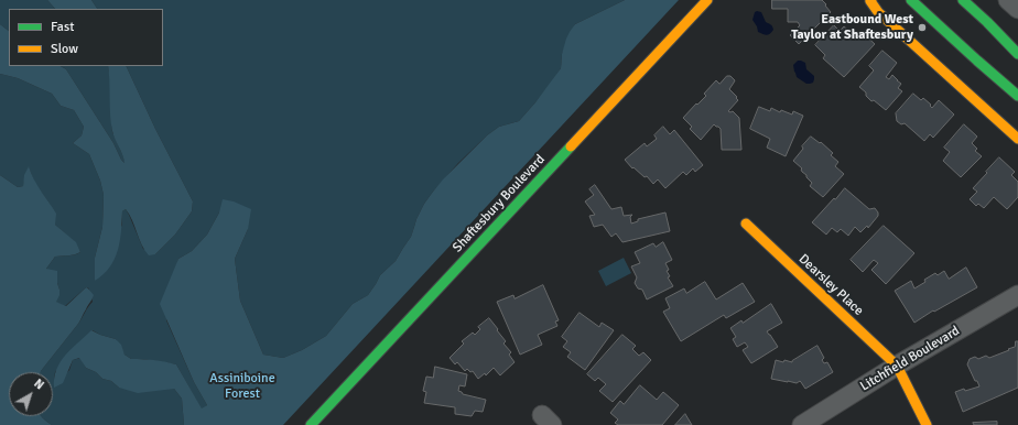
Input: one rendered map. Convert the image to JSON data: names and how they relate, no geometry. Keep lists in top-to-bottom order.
{
  "streets": {
    "street": ["Shaftesbury Boulevard", "Dearsley Place", "Litchfield Boulevard"]
  },
  "crossings": [
    ["Dearsley Place", "Litchfield Boulevard"]
  ],
  "parks": ["Assiniboine Forest"],
  "places": ["Eastbound West Taylor at Shaftesbury"],
  "legend": ["Fast", "Slow"],
  "north": "top right"
}
